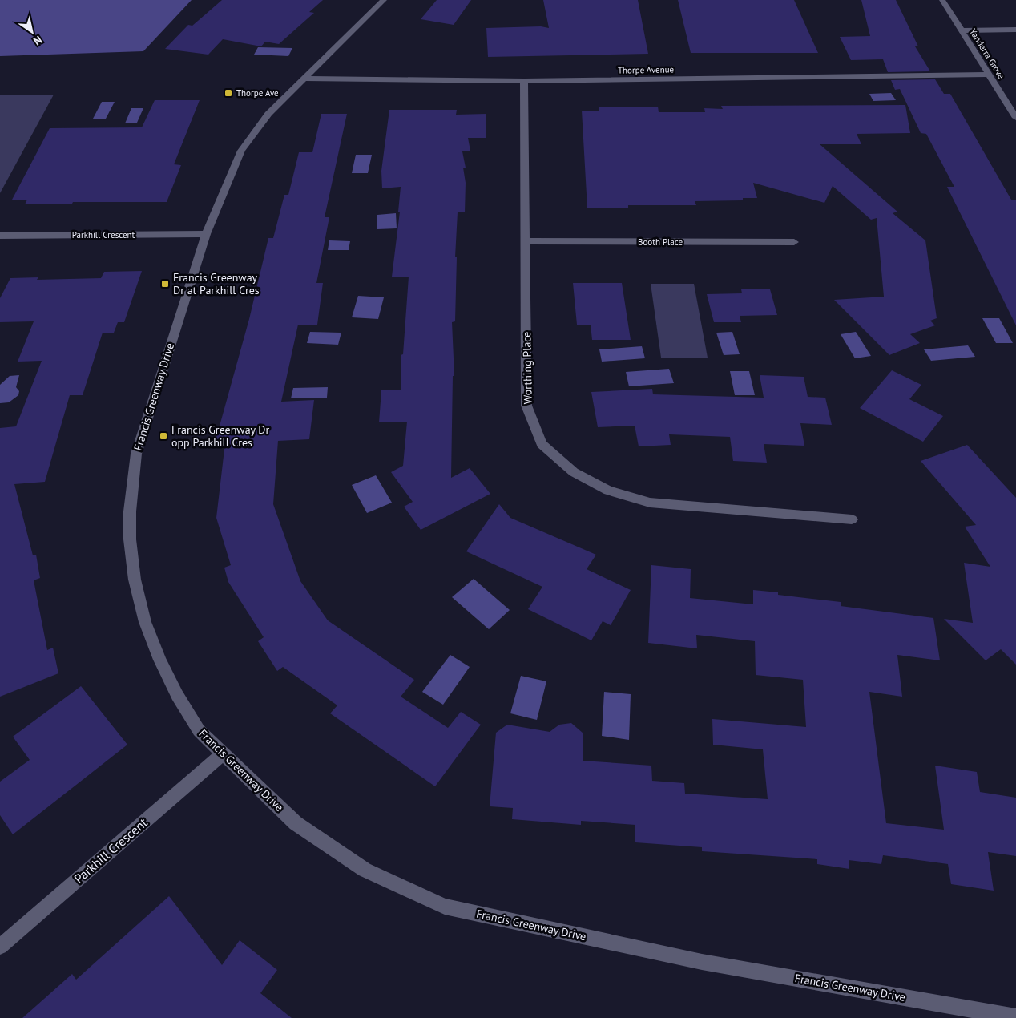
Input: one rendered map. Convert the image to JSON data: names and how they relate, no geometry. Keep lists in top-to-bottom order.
{
  "streets": {
    "street": [
      "Yanderra Grove",
      "Thorpe Avenue",
      "Parkhill Crescent",
      "Booth Place",
      "Worthing Place",
      "Francis Greenway Drive"
    ]
  },
  "crossings": [
    ["Yanderra Grove", "Thorpe Avenue"],
    ["Thorpe Avenue", "Worthing Place"],
    ["Thorpe Avenue", "Francis Greenway Drive"],
    ["Parkhill Crescent", "Francis Greenway Drive"],
    ["Booth Place", "Worthing Place"]
  ],
  "places": {
    "transit": ["Thorpe Ave", "Francis Greenway Dr at Parkhill Cres", "Francis Greenway Dr opp Parkhill Cres"]
  },
  "north": "bottom right"
}
